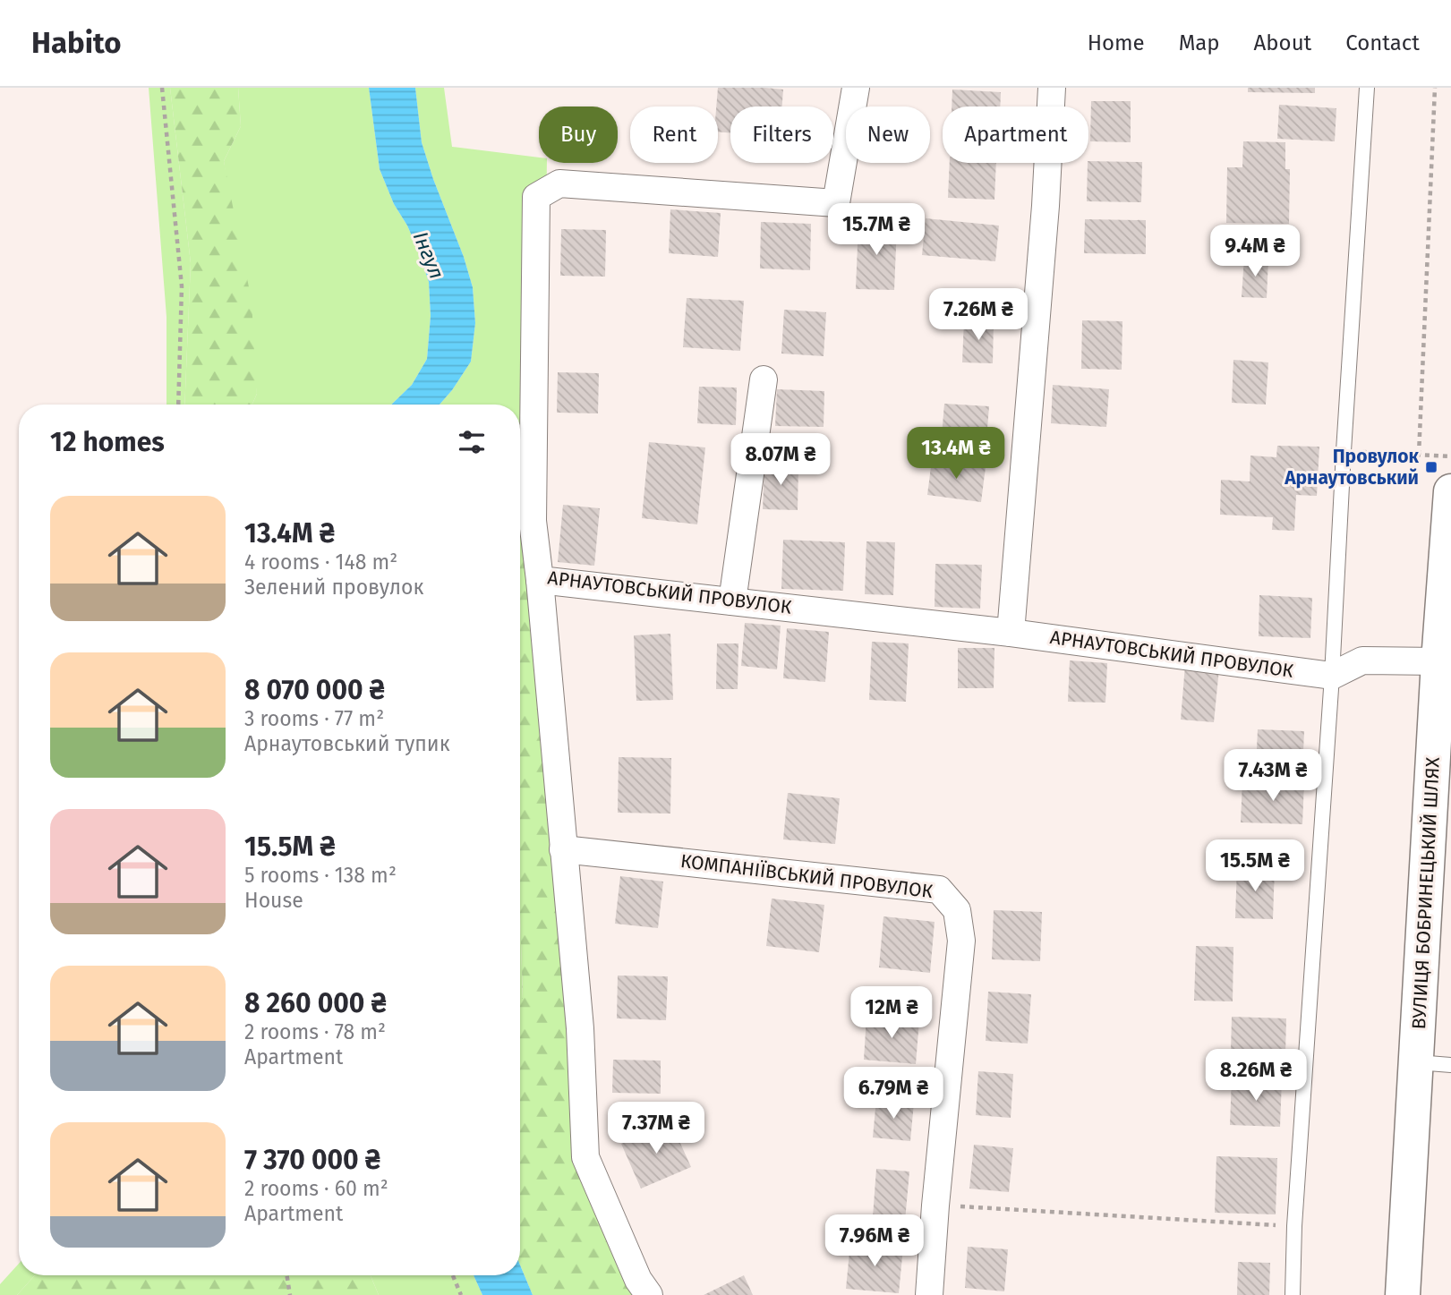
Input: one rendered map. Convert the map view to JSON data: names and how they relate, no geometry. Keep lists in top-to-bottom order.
{
  "streets": {
    "main road": ["ВУЛИЦЯ БОБРИНЕЦЬКИЙ ШЛЯХ"],
    "street": ["АРНАУТОВСЬКИЙ ПРОВУЛОК", "КОМПАНІЇВСЬКИЙ ПРОВУЛОК"]
  },
  "water": ["Інгул"],
  "places": {
    "transit": ["Провулок Арнаутовський"]
  },
  "page": {
    "header": "Habito",
    "nav": [
      "Home",
      "Map",
      "About",
      "Contact"
    ],
    "chip": [
      "Buy",
      "Rent",
      "Filters",
      "New",
      "Apartment"
    ],
    "price": [
      "15.7M ₴",
      "9.4M ₴",
      "7.26M ₴",
      "13.4M ₴",
      "8.07M ₴",
      "7.43M ₴",
      "15.5M ₴",
      "12M ₴",
      "8.26M ₴",
      "6.79M ₴",
      "7.37M ₴",
      "7.96M ₴"
    ],
    "heading": "12 homes",
    "list": [
      {
        "name": "13.4M ₴",
        "note": "4 rooms · 148 m² · Зелений провулок"
      },
      {
        "name": "8 070 000 ₴",
        "note": "3 rooms · 77 m² · Арнаутовський тупик"
      },
      {
        "name": "15.5M ₴",
        "note": "5 rooms · 138 m² · House"
      },
      {
        "name": "8 260 000 ₴",
        "note": "2 rooms · 78 m² · Apartment"
      },
      {
        "name": "7 370 000 ₴",
        "note": "2 rooms · 60 m² · Apartment"
      }
    ]
  }
}
